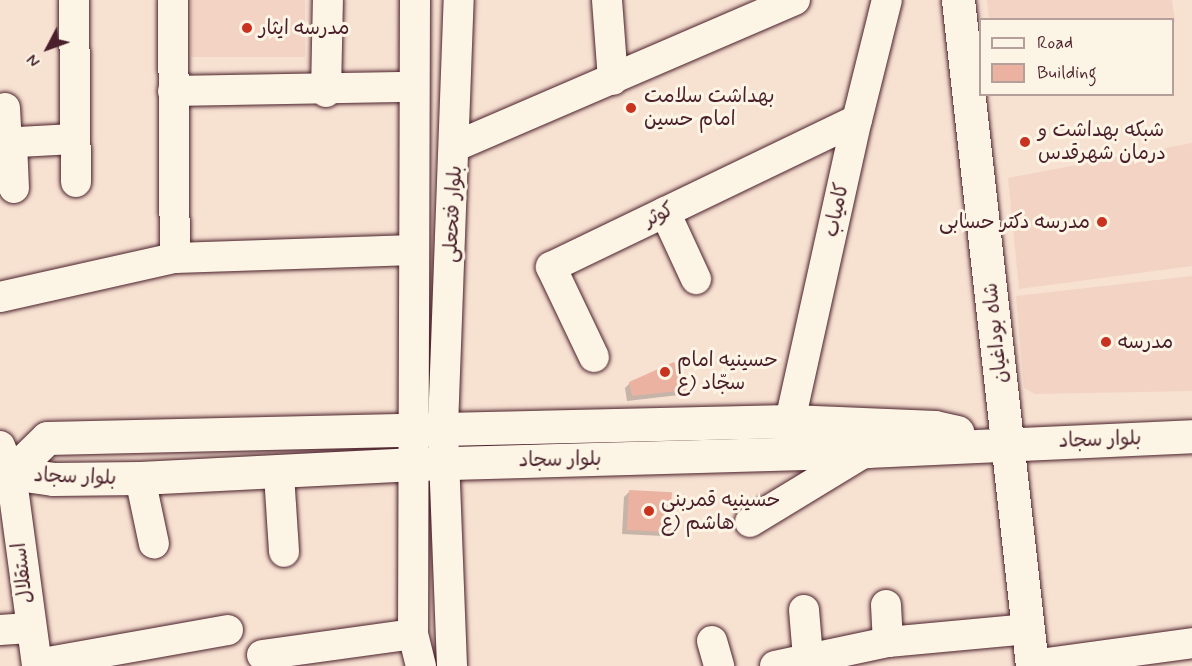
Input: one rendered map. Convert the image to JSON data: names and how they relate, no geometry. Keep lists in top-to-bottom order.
{
  "streets": {
    "main road": ["شاه بوداغیان", "بلوار سجاد"],
    "street": [
      "کامیاب",
      "بلوار فتحعلی",
      "کوثر",
      "استقلال"
    ]
  },
  "crossings": [
    ["کامیاب", "کوثر"],
    ["کامیاب", "بلوار سجاد"],
    ["بلوار فتحعلی", "بلوار سجاد"],
    ["شاه بوداغیان", "بلوار سجاد"],
    ["بلوار سجاد", "استقلال"]
  ],
  "places": [
    "مدرسه ایثار",
    "بهداشت سلامت امام حسین",
    "شبکه بهداشت و درمان شهرقدس",
    "مدرسه دکتر حسابی",
    "مدرسه",
    "حسینیه امام سجّاد (ع",
    "حسینیه قمربنی هاشم (ع"
  ],
  "legend": ["Road", "Building"],
  "north": "bottom left"
}
